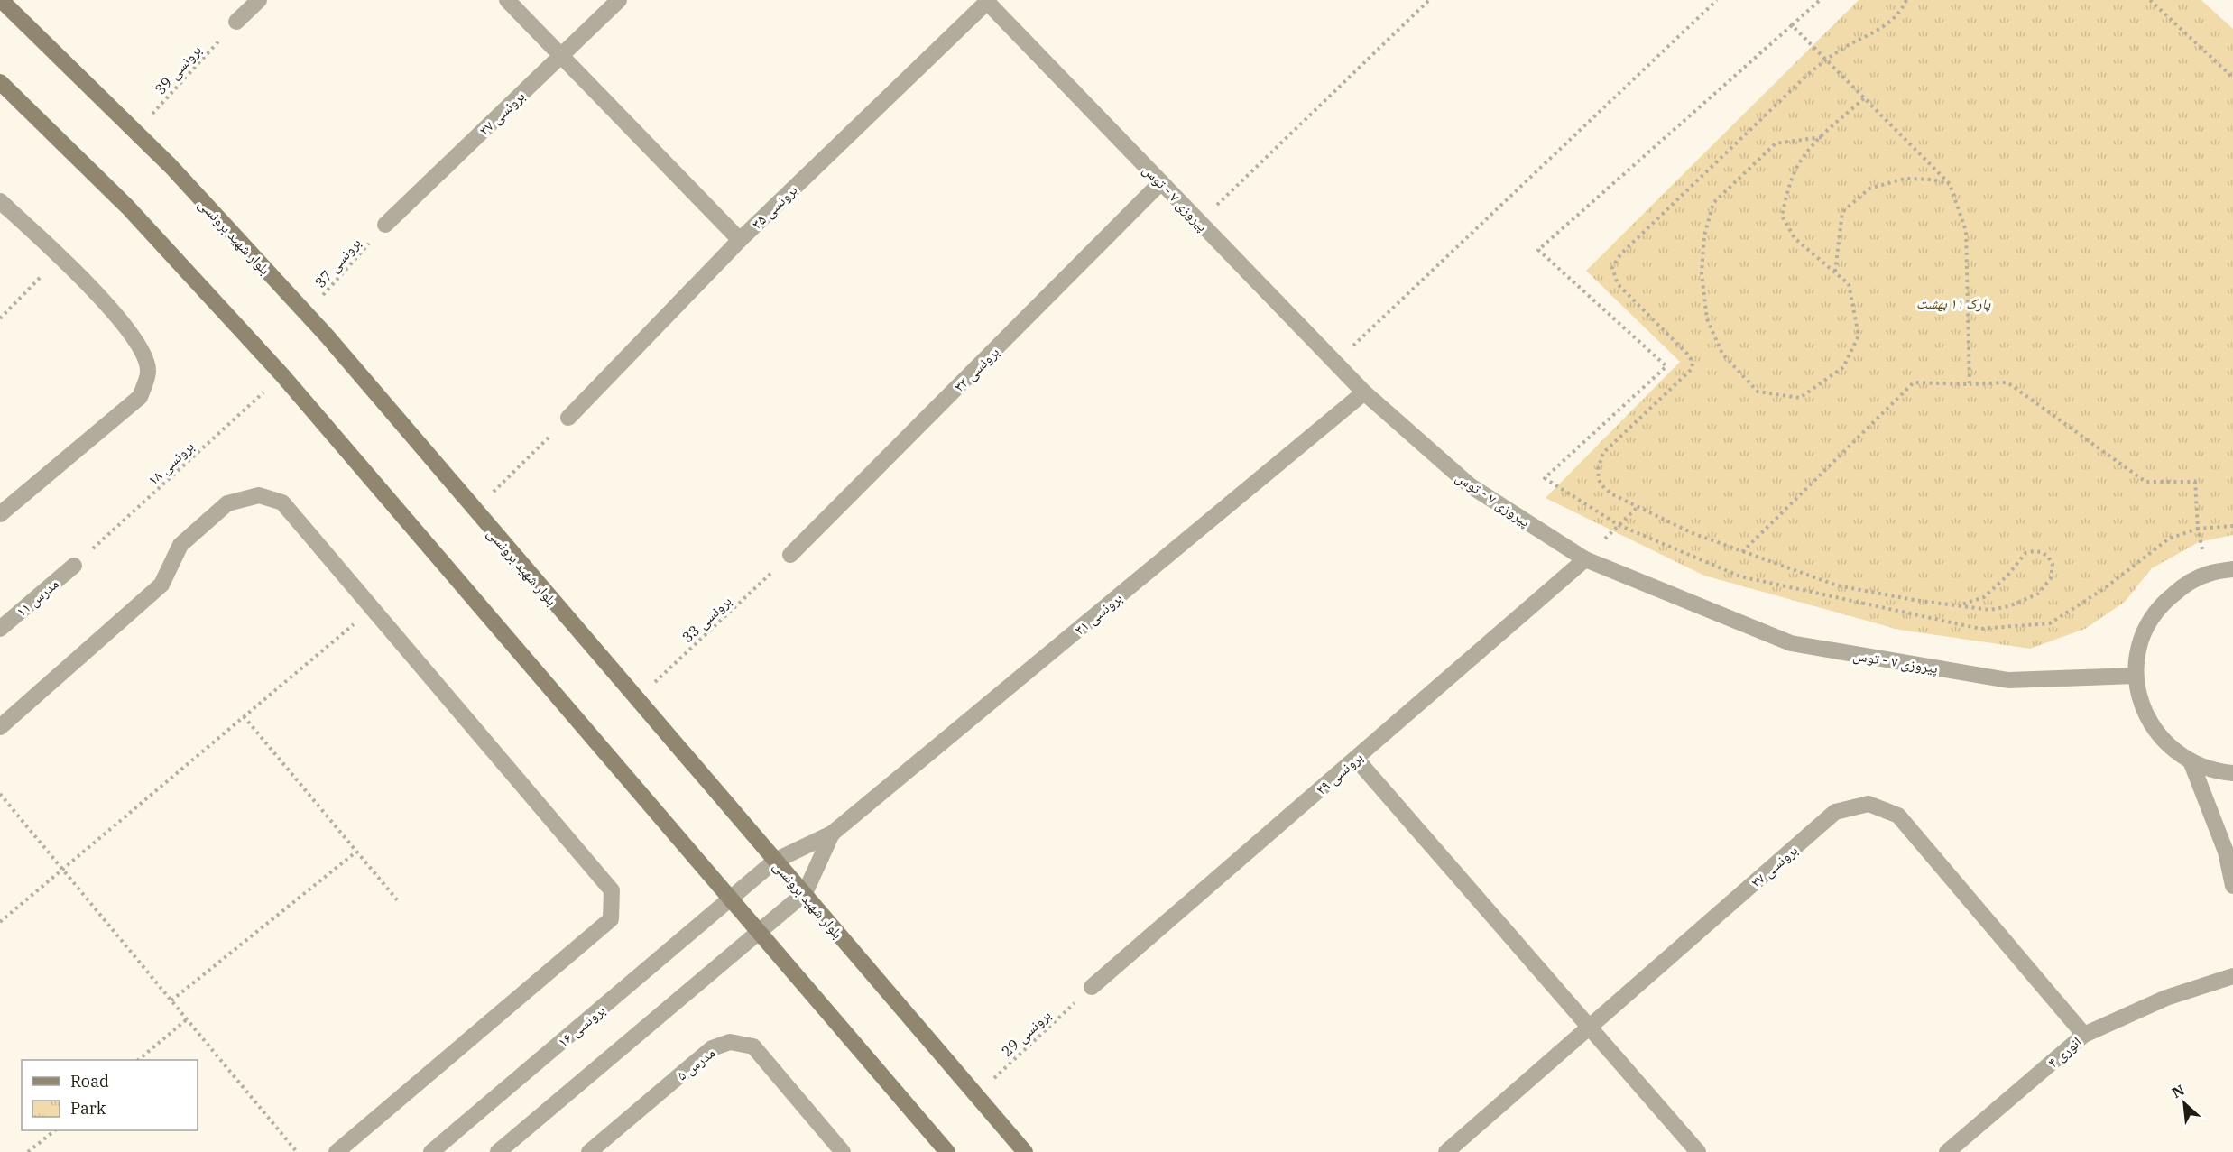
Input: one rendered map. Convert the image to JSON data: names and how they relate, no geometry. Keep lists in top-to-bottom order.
{
  "streets": {
    "street": [
      "برونسی ۳۷",
      "پیروزی ۷ - توس",
      "برونسی ۳۵",
      "بلوار شهید برونسی",
      "برونسی ۳۳",
      "مدرس ۱۱",
      "برونسی ۳۱",
      "برونسی ۲۹",
      "برونسی ۲۷",
      "برونسی ۱۶",
      "انوری ۴",
      "مدرس ۵"
    ],
    "path": [
      "برونسی 39",
      "برونسی 37",
      "برونسی ۱۸",
      "برونسی 33",
      "برونسی 29"
    ]
  },
  "crossings": [
    ["برونسی 39", "بلوار شهید برونسی"],
    ["برونسی ۳۷", "برونسی 37"],
    ["پیروزی ۷ - توس", "برونسی ۳۵"],
    ["پیروزی ۷ - توس", "برونسی ۳۳"],
    ["پیروزی ۷ - توس", "برونسی ۳۱"],
    ["پیروزی ۷ - توس", "برونسی ۲۹"],
    ["بلوار شهید برونسی", "برونسی 37"],
    ["بلوار شهید برونسی", "برونسی ۳۱"],
    ["بلوار شهید برونسی", "برونسی 33"],
    ["بلوار شهید برونسی", "برونسی ۱۶"],
    ["بلوار شهید برونسی", "برونسی 29"],
    ["برونسی ۳۳", "برونسی 33"],
    ["برونسی ۱۸", "مدرس ۱۱"],
    ["برونسی ۳۱", "برونسی ۱۶"],
    ["برونسی ۲۹", "برونسی 29"],
    ["برونسی ۲۷", "انوری ۴"]
  ],
  "parks": ["پارک ۱۱ بهشت"],
  "legend": ["Road", "Park"],
  "north": "top left"
}
